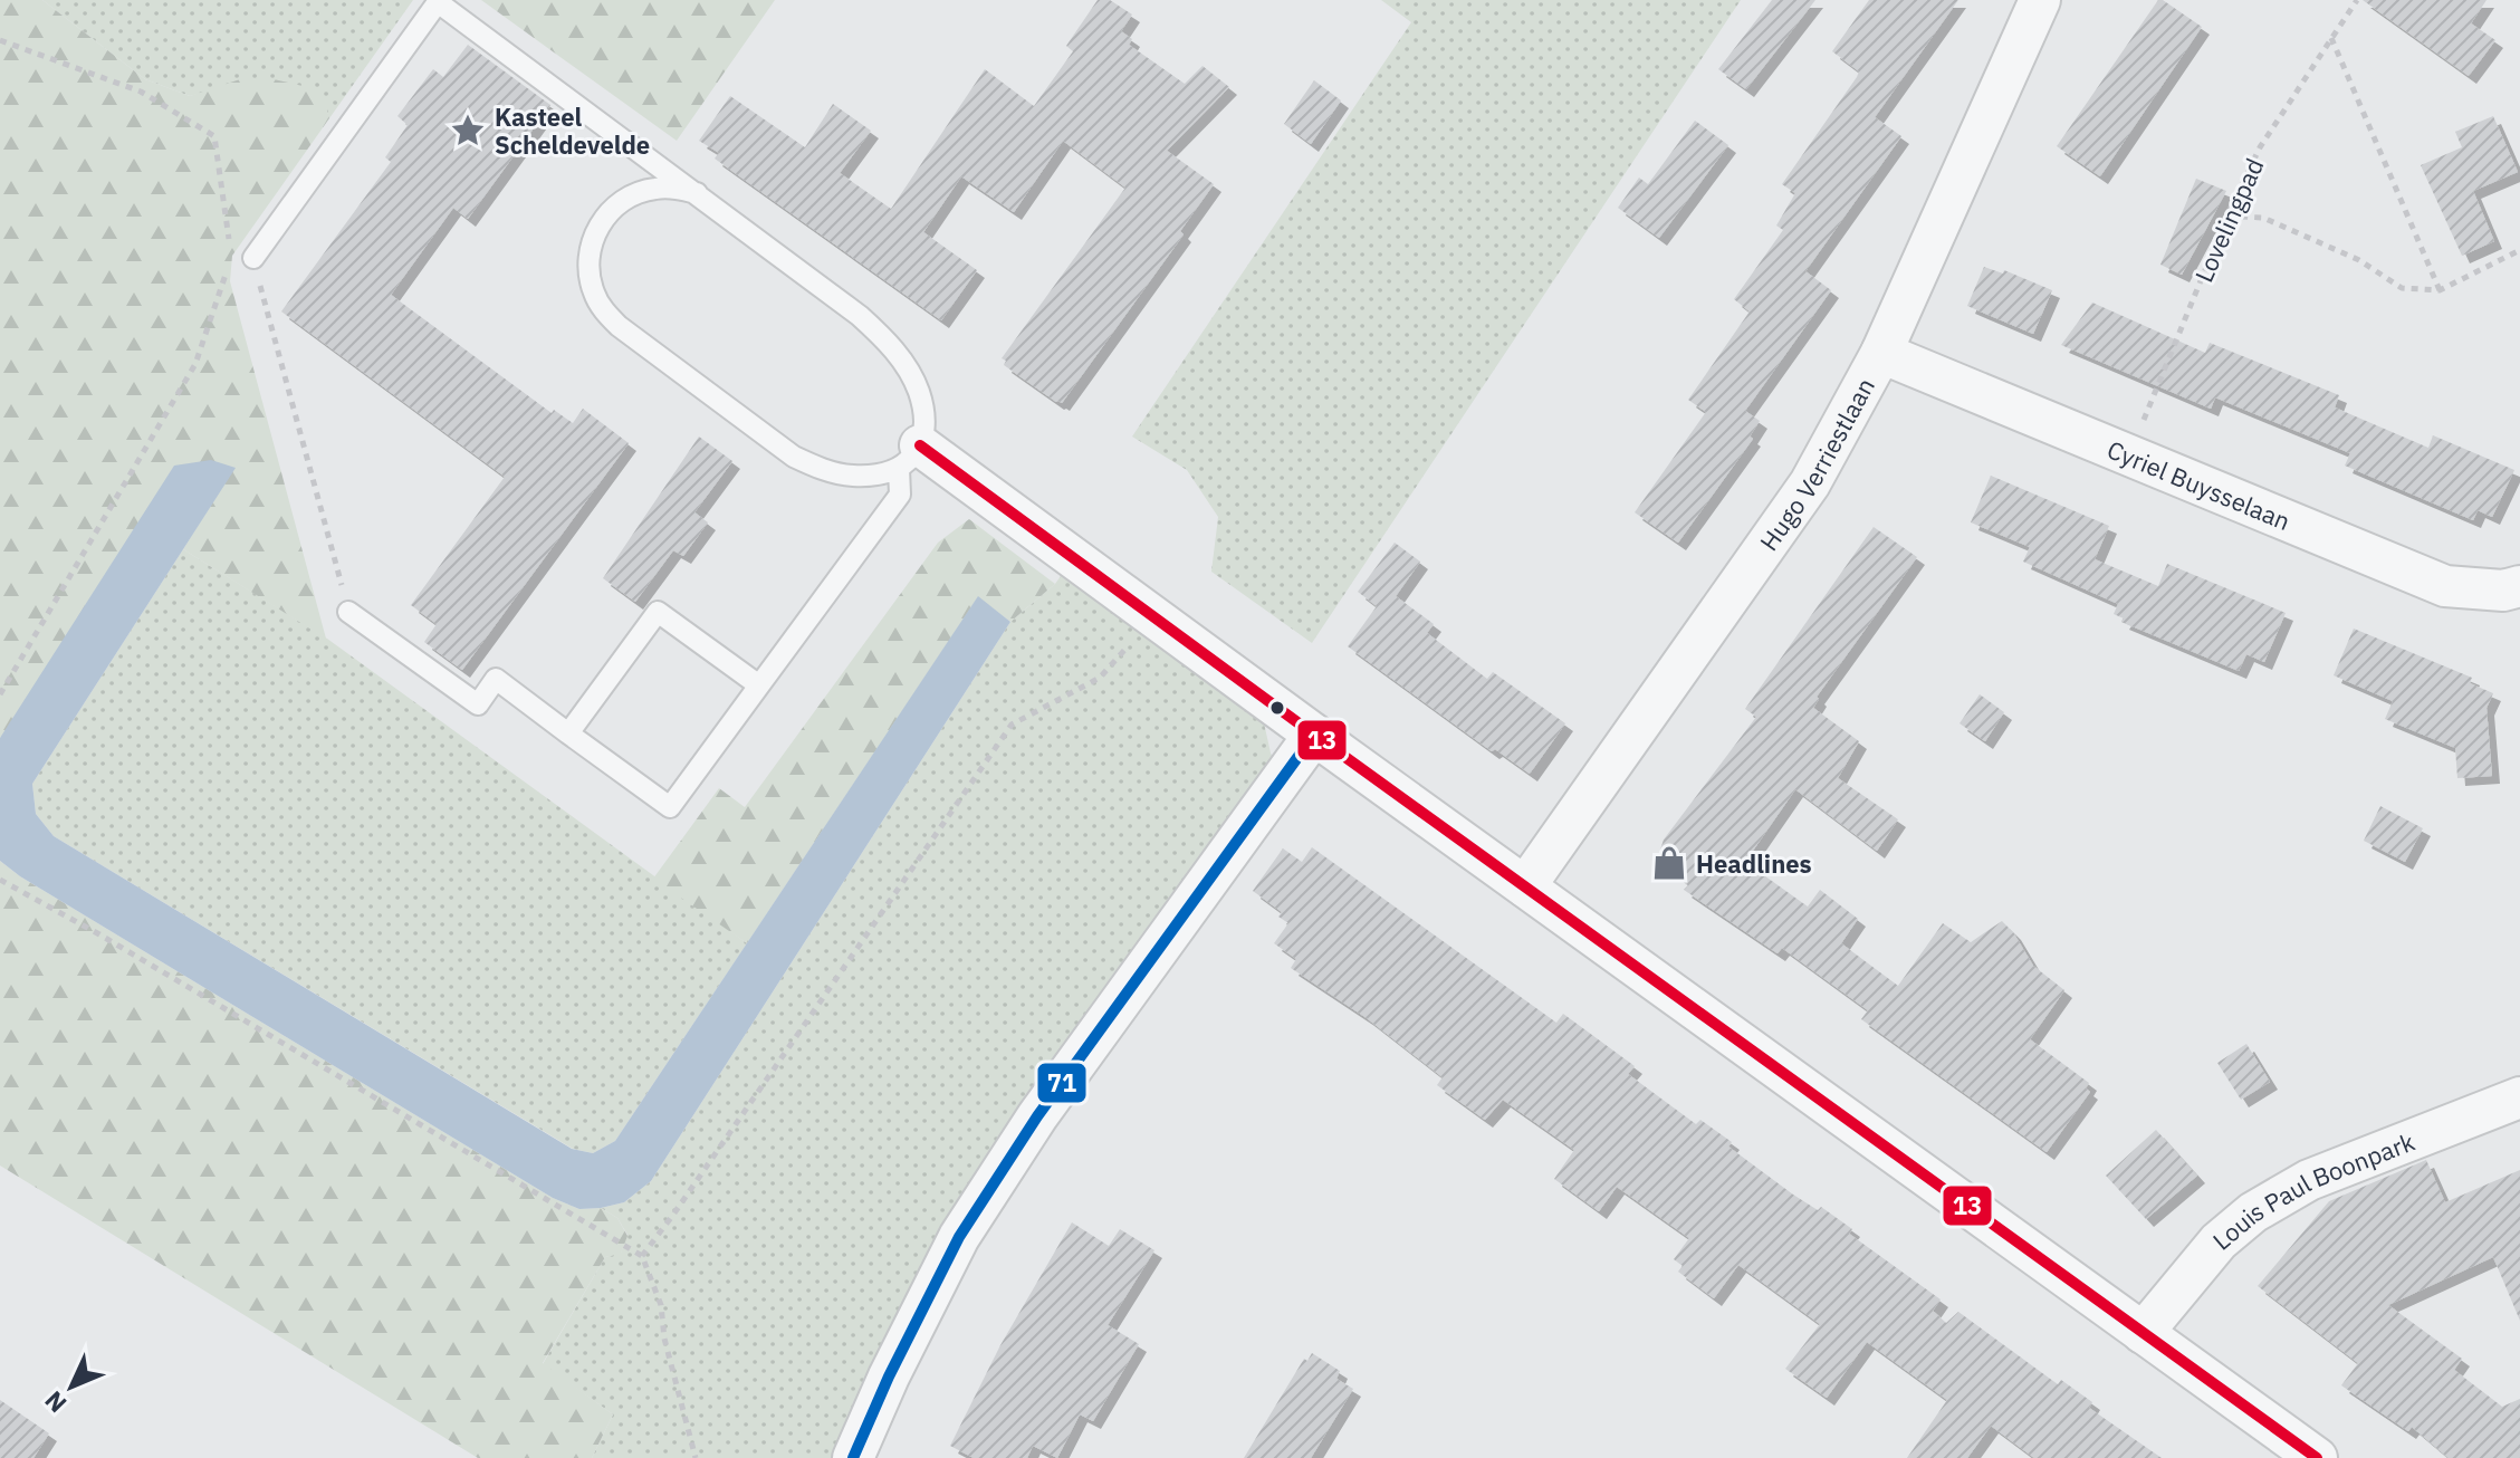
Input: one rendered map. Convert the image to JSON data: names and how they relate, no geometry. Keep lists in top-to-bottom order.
{
  "streets": {
    "street": ["Hugo Verriestlaan", "Cyriel Buysselaan", "Louis Paul Boonpark"],
    "path": ["Lovelingpad"]
  },
  "crossings": [
    ["Lovelingpad", "Cyriel Buysselaan"],
    ["Hugo Verriestlaan", "Cyriel Buysselaan"]
  ],
  "places": {
    "place": ["Kasteel Scheldevelde"],
    "shop": ["Headlines"]
  },
  "lines": ["transit line 13", "transit line 71"],
  "north": "bottom left"
}
